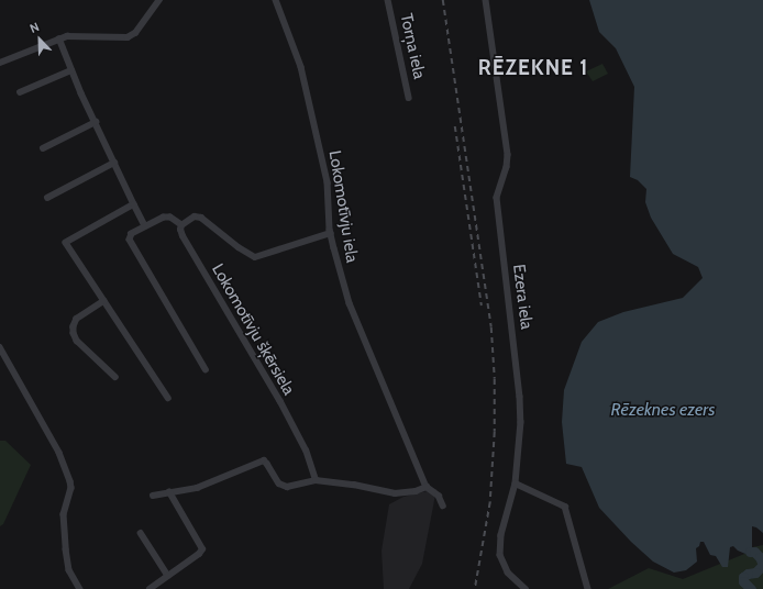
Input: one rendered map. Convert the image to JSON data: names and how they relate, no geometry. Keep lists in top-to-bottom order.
{
  "streets": {
    "street": [
      "Torņa iela",
      "Lokomotīvju iela",
      "Ezera iela",
      "Lokomotīvju šķērsiela"
    ]
  },
  "crossings": [
    ["Lokomotīvju iela", "Lokomotīvju šķērsiela"]
  ],
  "districts": ["RĒZEKNE 1"],
  "water": ["Rēzeknes ezers"],
  "north": "top left"
}
